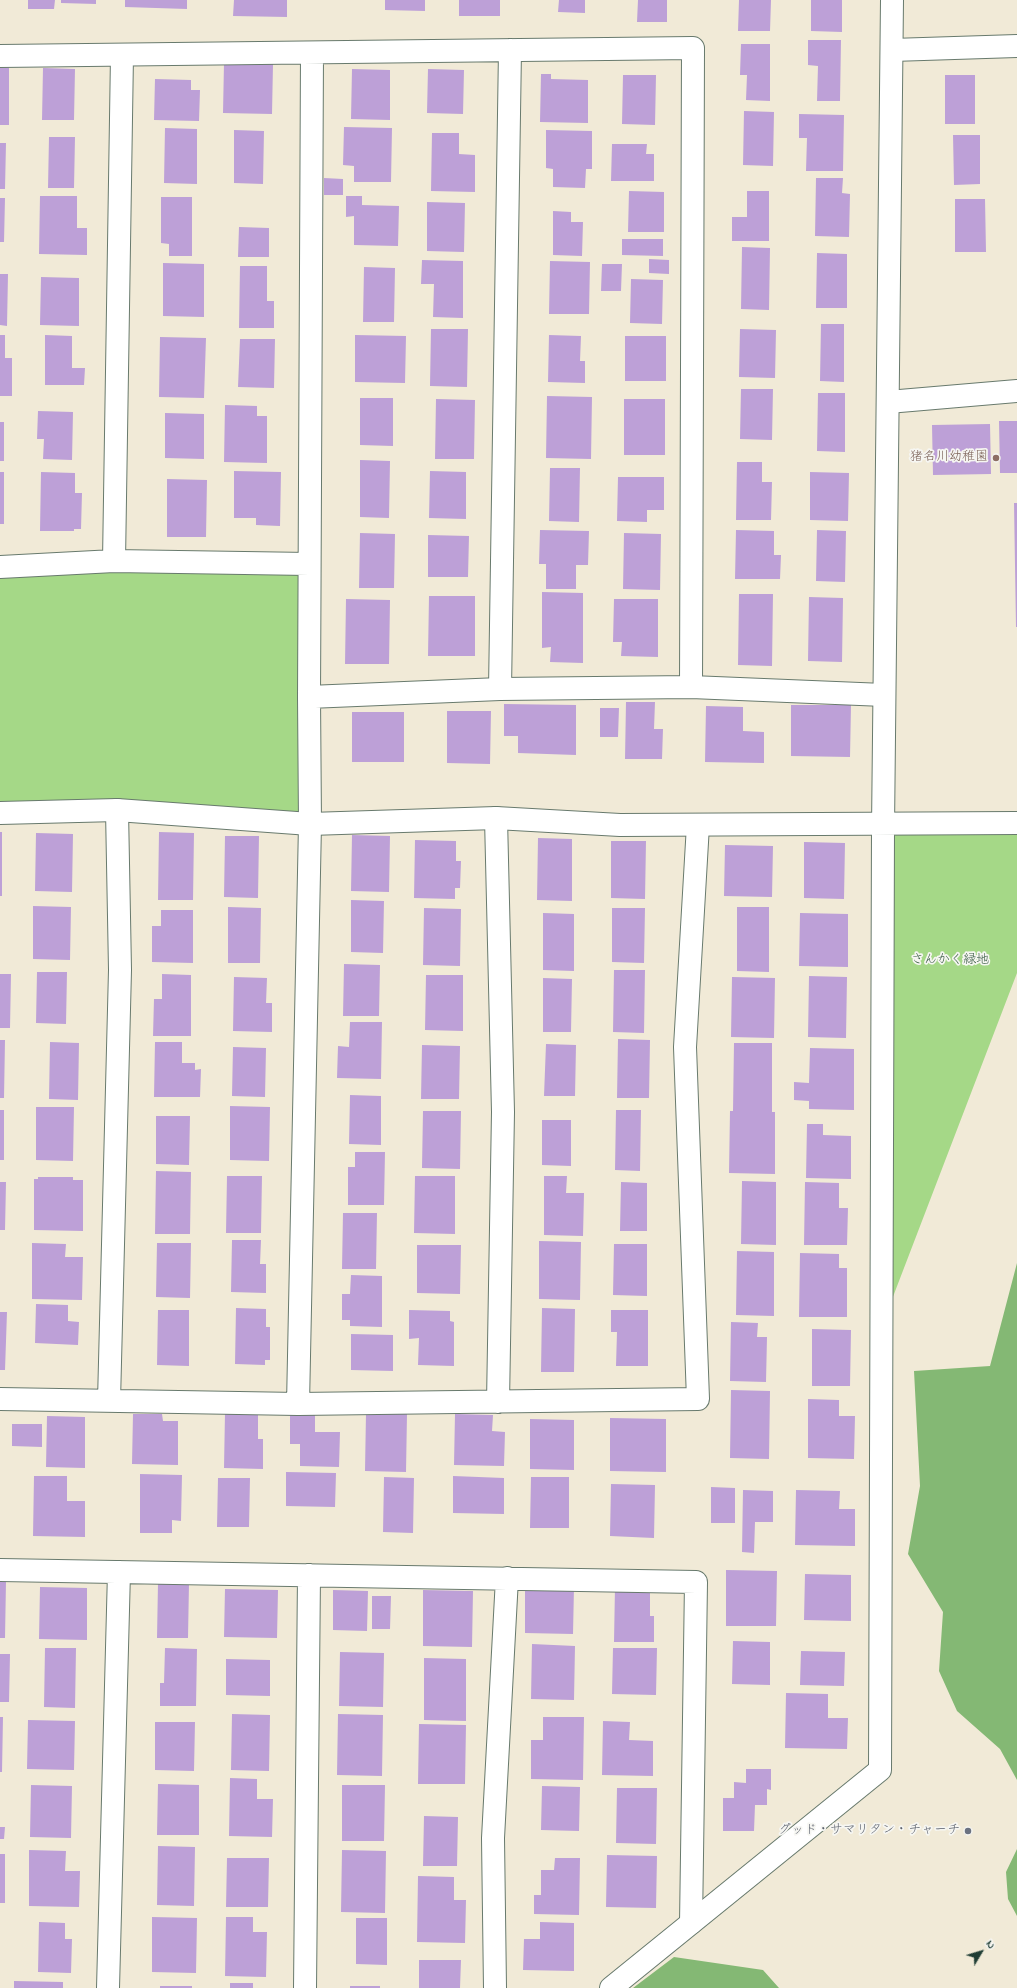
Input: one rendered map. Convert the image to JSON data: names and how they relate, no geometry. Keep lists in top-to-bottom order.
{
  "parks": ["さんかく緑地"],
  "places": ["猪名川幼稚園", "グッド・サマリタン・チャーチ"],
  "north": "top right"
}
